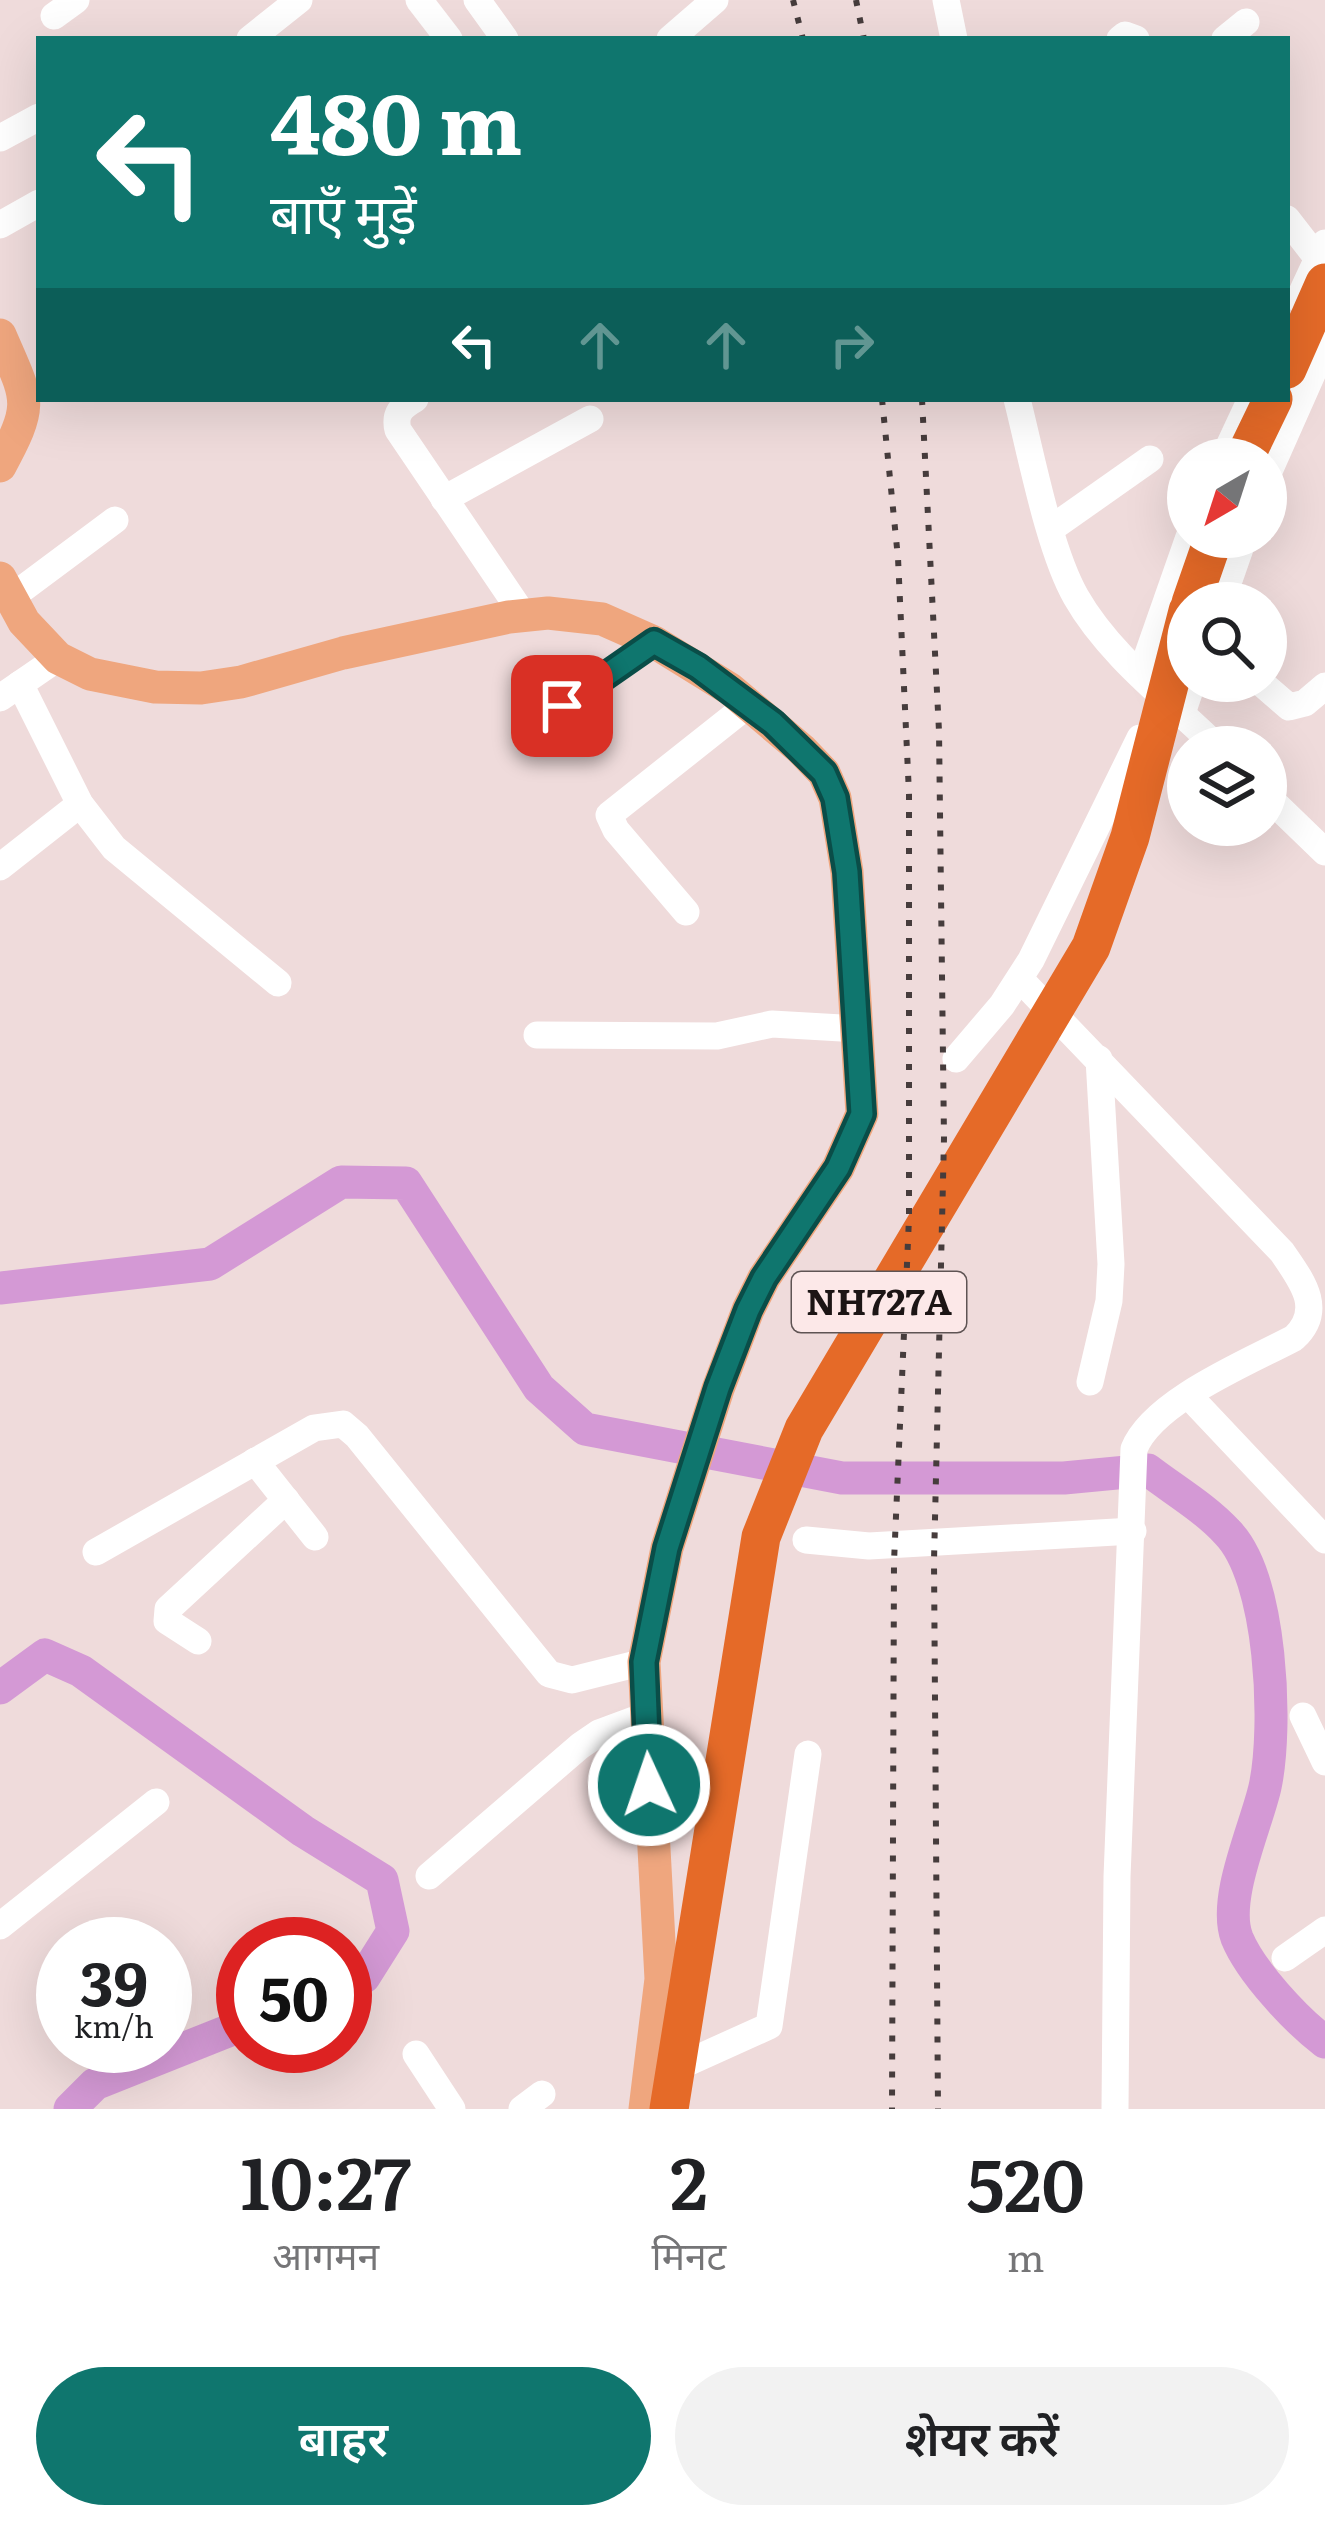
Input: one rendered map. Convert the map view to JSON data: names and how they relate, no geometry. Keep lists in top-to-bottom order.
{
  "streets": {
    "highway": ["NH727A"]
  },
  "north": "bottom left",
  "page": {
    "turn": ["480 m", "बाएँ मुड़ें"],
    "speed": "39 km/h",
    "limit": "50",
    "eta": [
      "10:27",
      "आगमन",
      "2",
      "मिनट",
      "520",
      "m"
    ],
    "buttons": ["बाहर", "शेयर करें"]
  }
}
